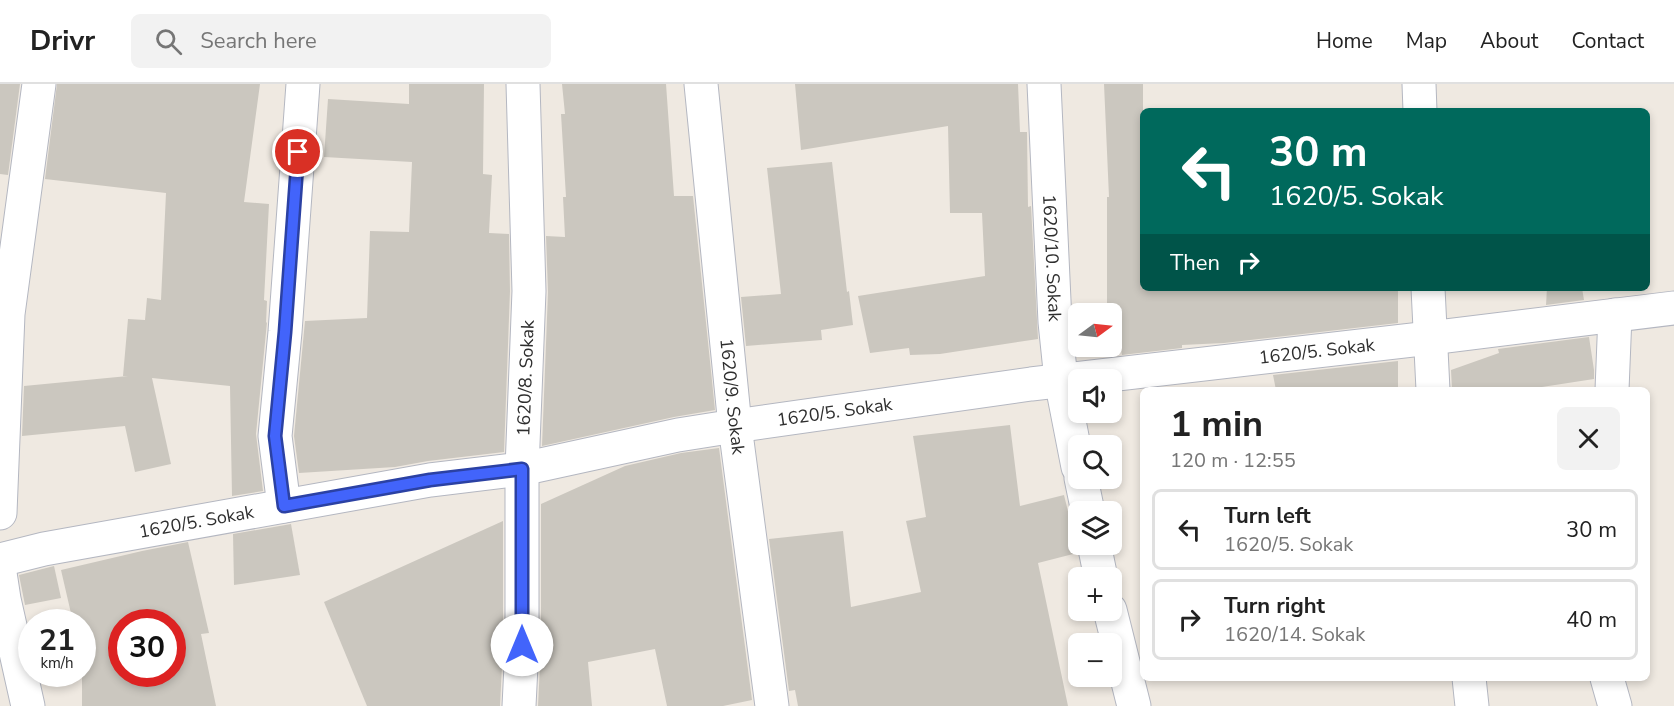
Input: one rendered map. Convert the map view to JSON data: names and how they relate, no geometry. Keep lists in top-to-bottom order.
{
  "streets": {
    "street": [
      "1620/10. Sokak",
      "1620/5. Sokak",
      "1620/8. Sokak",
      "1620/9. Sokak"
    ]
  },
  "crossings": [
    ["1620/10. Sokak", "1620/5. Sokak"],
    ["1620/5. Sokak", "1620/8. Sokak"],
    ["1620/5. Sokak", "1620/9. Sokak"]
  ],
  "north": "right",
  "page": {
    "header": "Drivr",
    "search": "Search here",
    "nav": [
      "Home",
      "Map",
      "About",
      "Contact"
    ],
    "turn": ["30 m", "1620/5. Sokak"],
    "then": "Then",
    "map_buttons": ["+", "−"],
    "heading": ["1 min", "120 m · 12:55"],
    "list": [
      {
        "name": "Turn left",
        "note": "1620/5. Sokak",
        "value": "30 m"
      },
      {
        "name": "Turn right",
        "note": "1620/14. Sokak",
        "value": "40 m"
      }
    ],
    "speed": "21 km/h",
    "limit": "30"
  }
}
